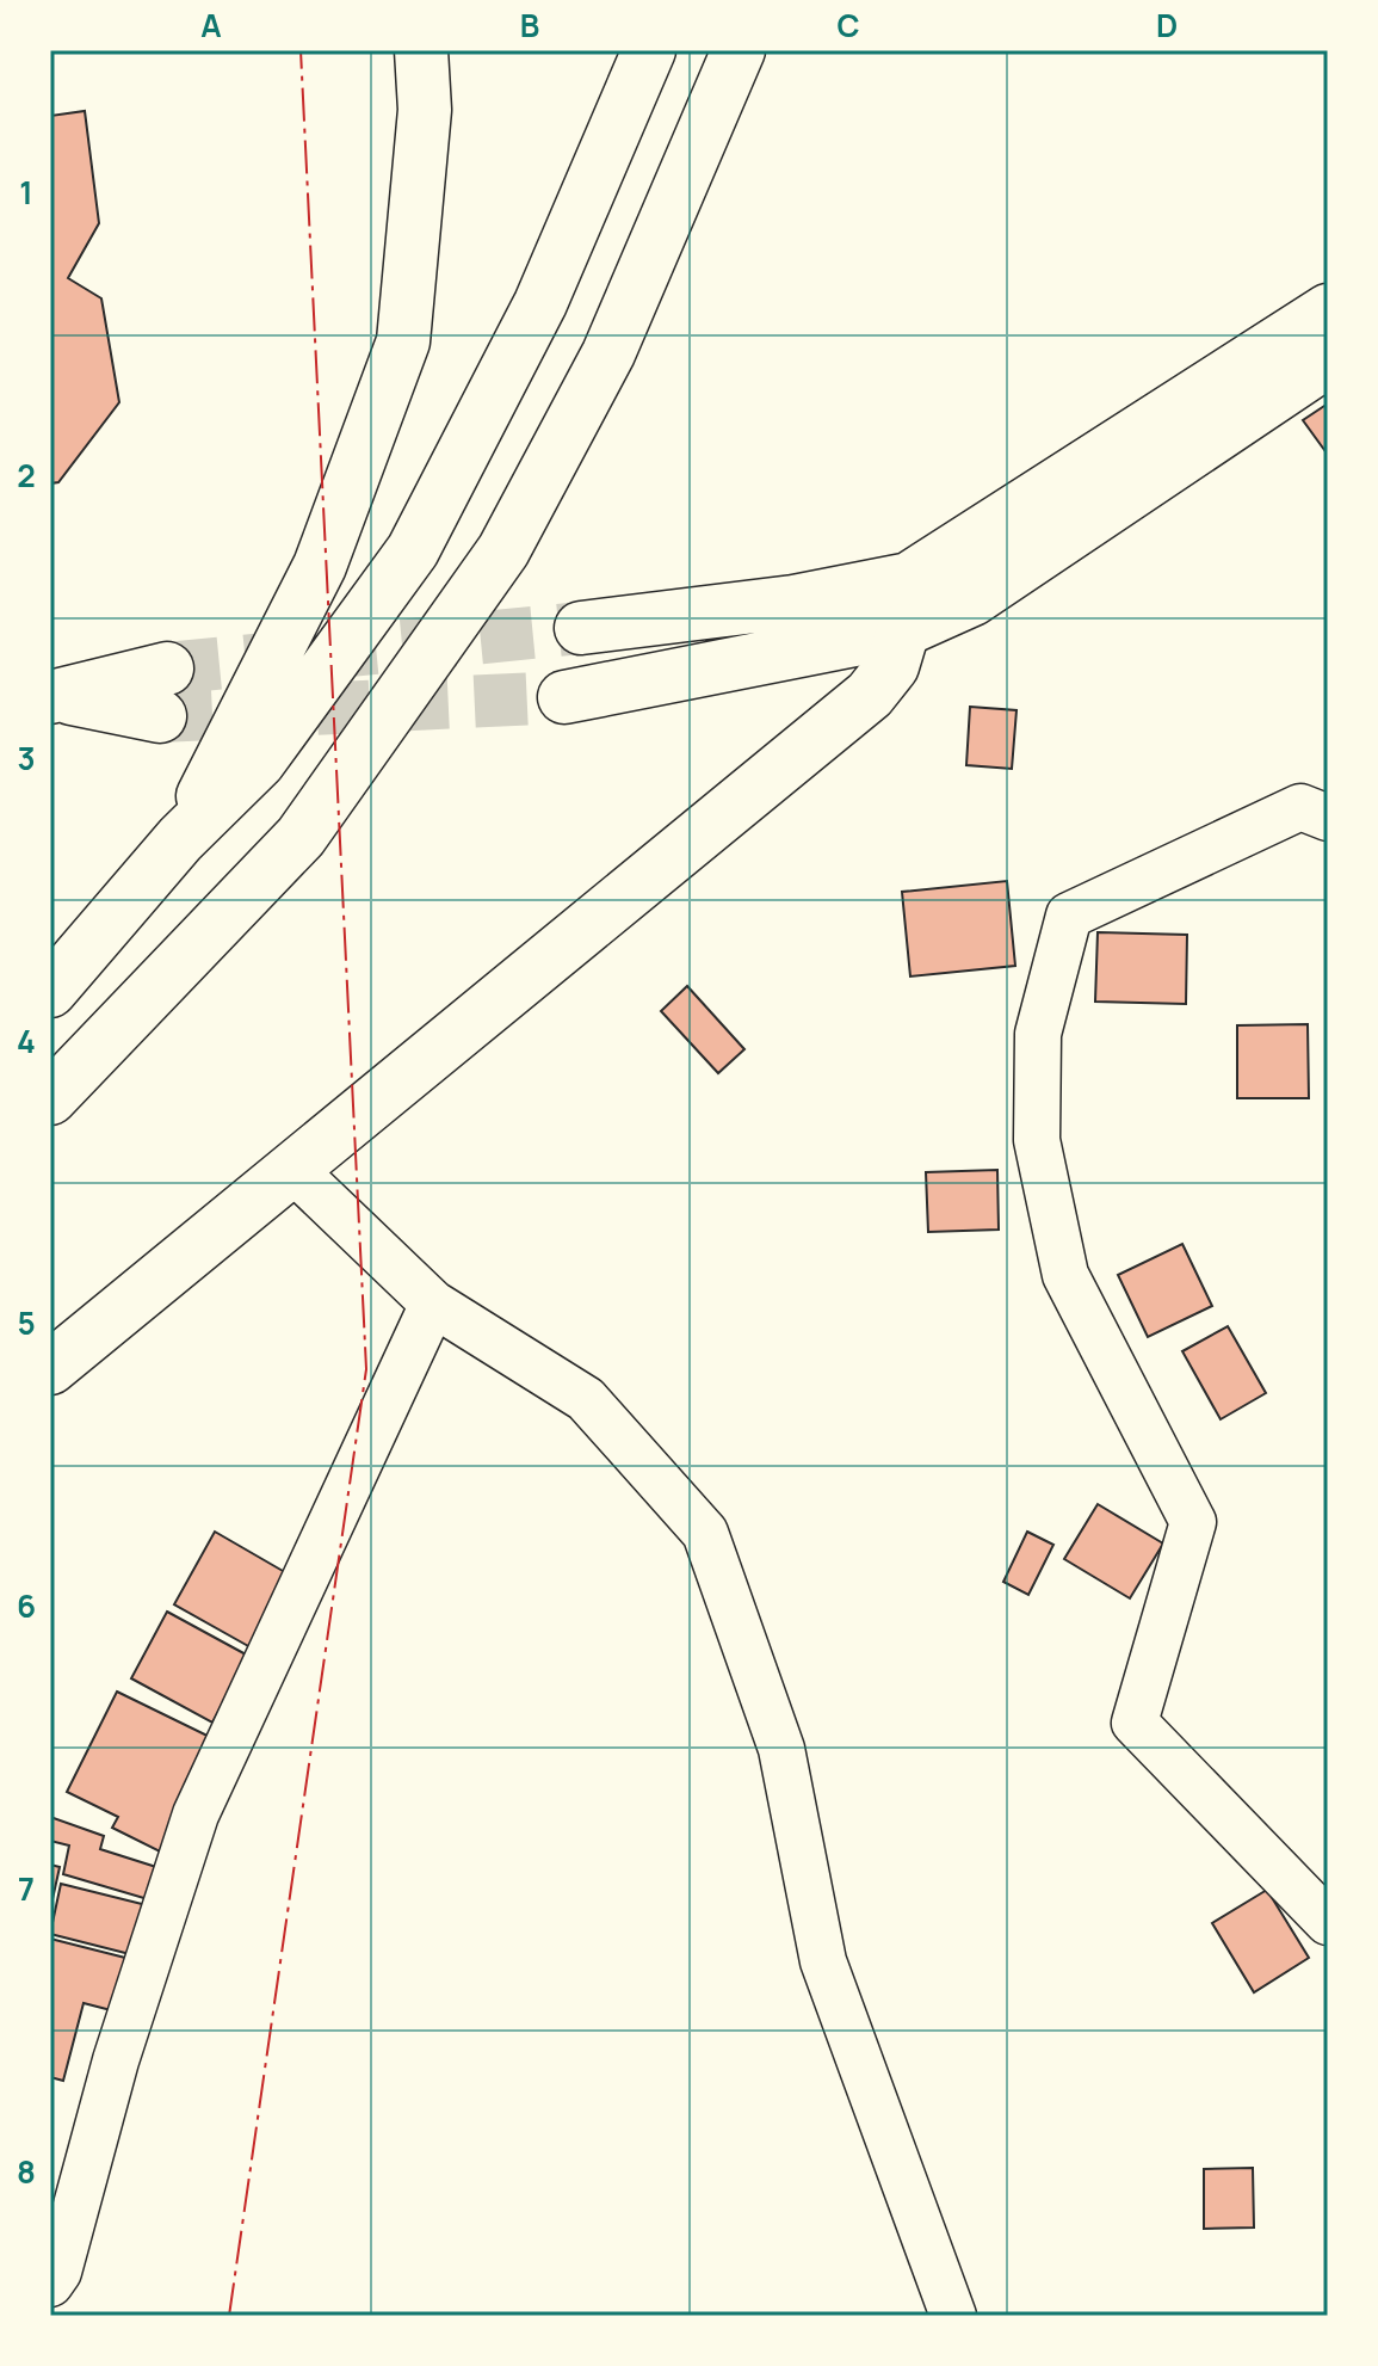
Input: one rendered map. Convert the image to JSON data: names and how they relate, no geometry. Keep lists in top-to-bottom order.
{
  "grid": {
    "columns": [
      "A",
      "B",
      "C",
      "D"
    ],
    "rows": [
      "1",
      "2",
      "3",
      "4",
      "5",
      "6",
      "7",
      "8"
    ]
  }
}
